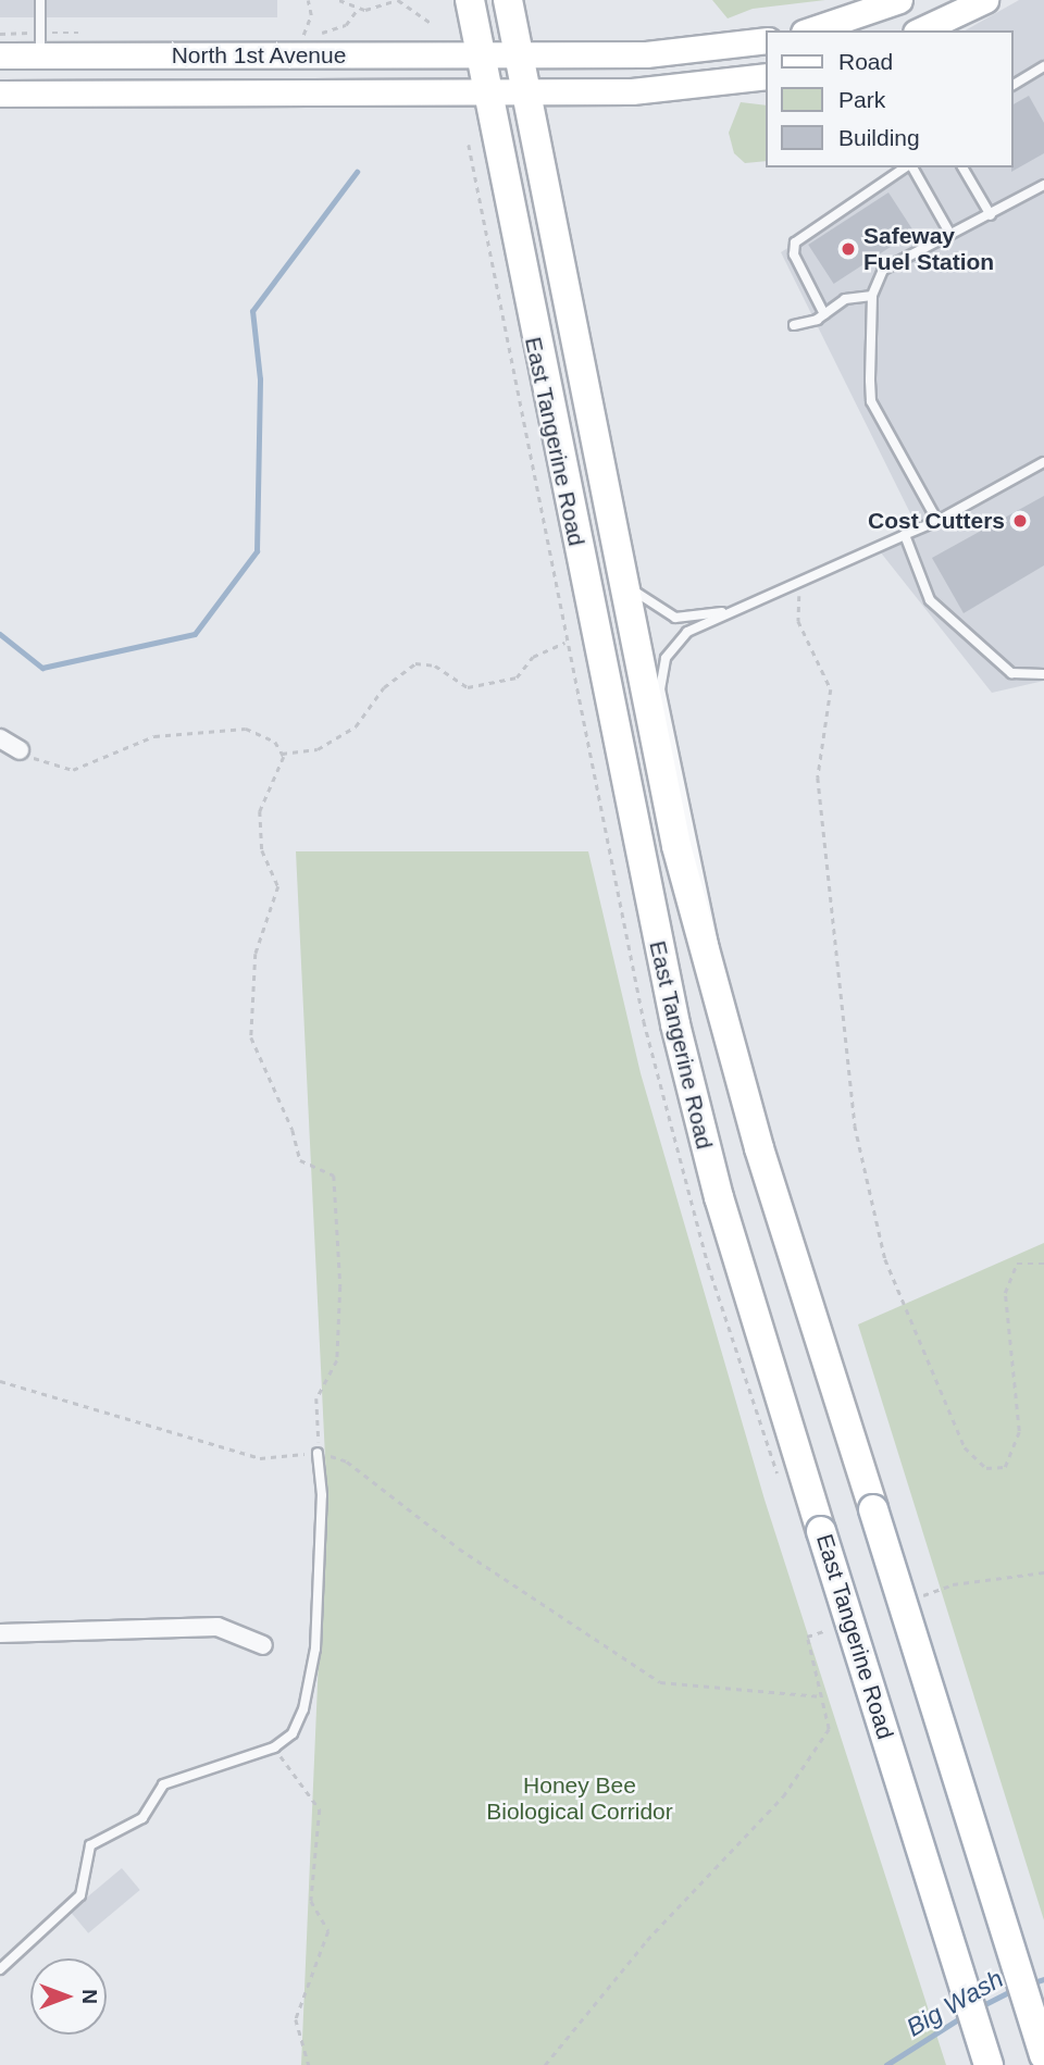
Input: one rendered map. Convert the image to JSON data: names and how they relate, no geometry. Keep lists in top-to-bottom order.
{
  "streets": {
    "main road": ["North 1st Avenue", "East Tangerine Road"]
  },
  "crossings": [
    ["North 1st Avenue", "East Tangerine Road"]
  ],
  "water": ["Big Wash"],
  "parks": ["Honey Bee Biological Corridor"],
  "places": ["Safeway Fuel Station", "Cost Cutters"],
  "legend": ["Road", "Park", "Building"],
  "north": "right"
}
